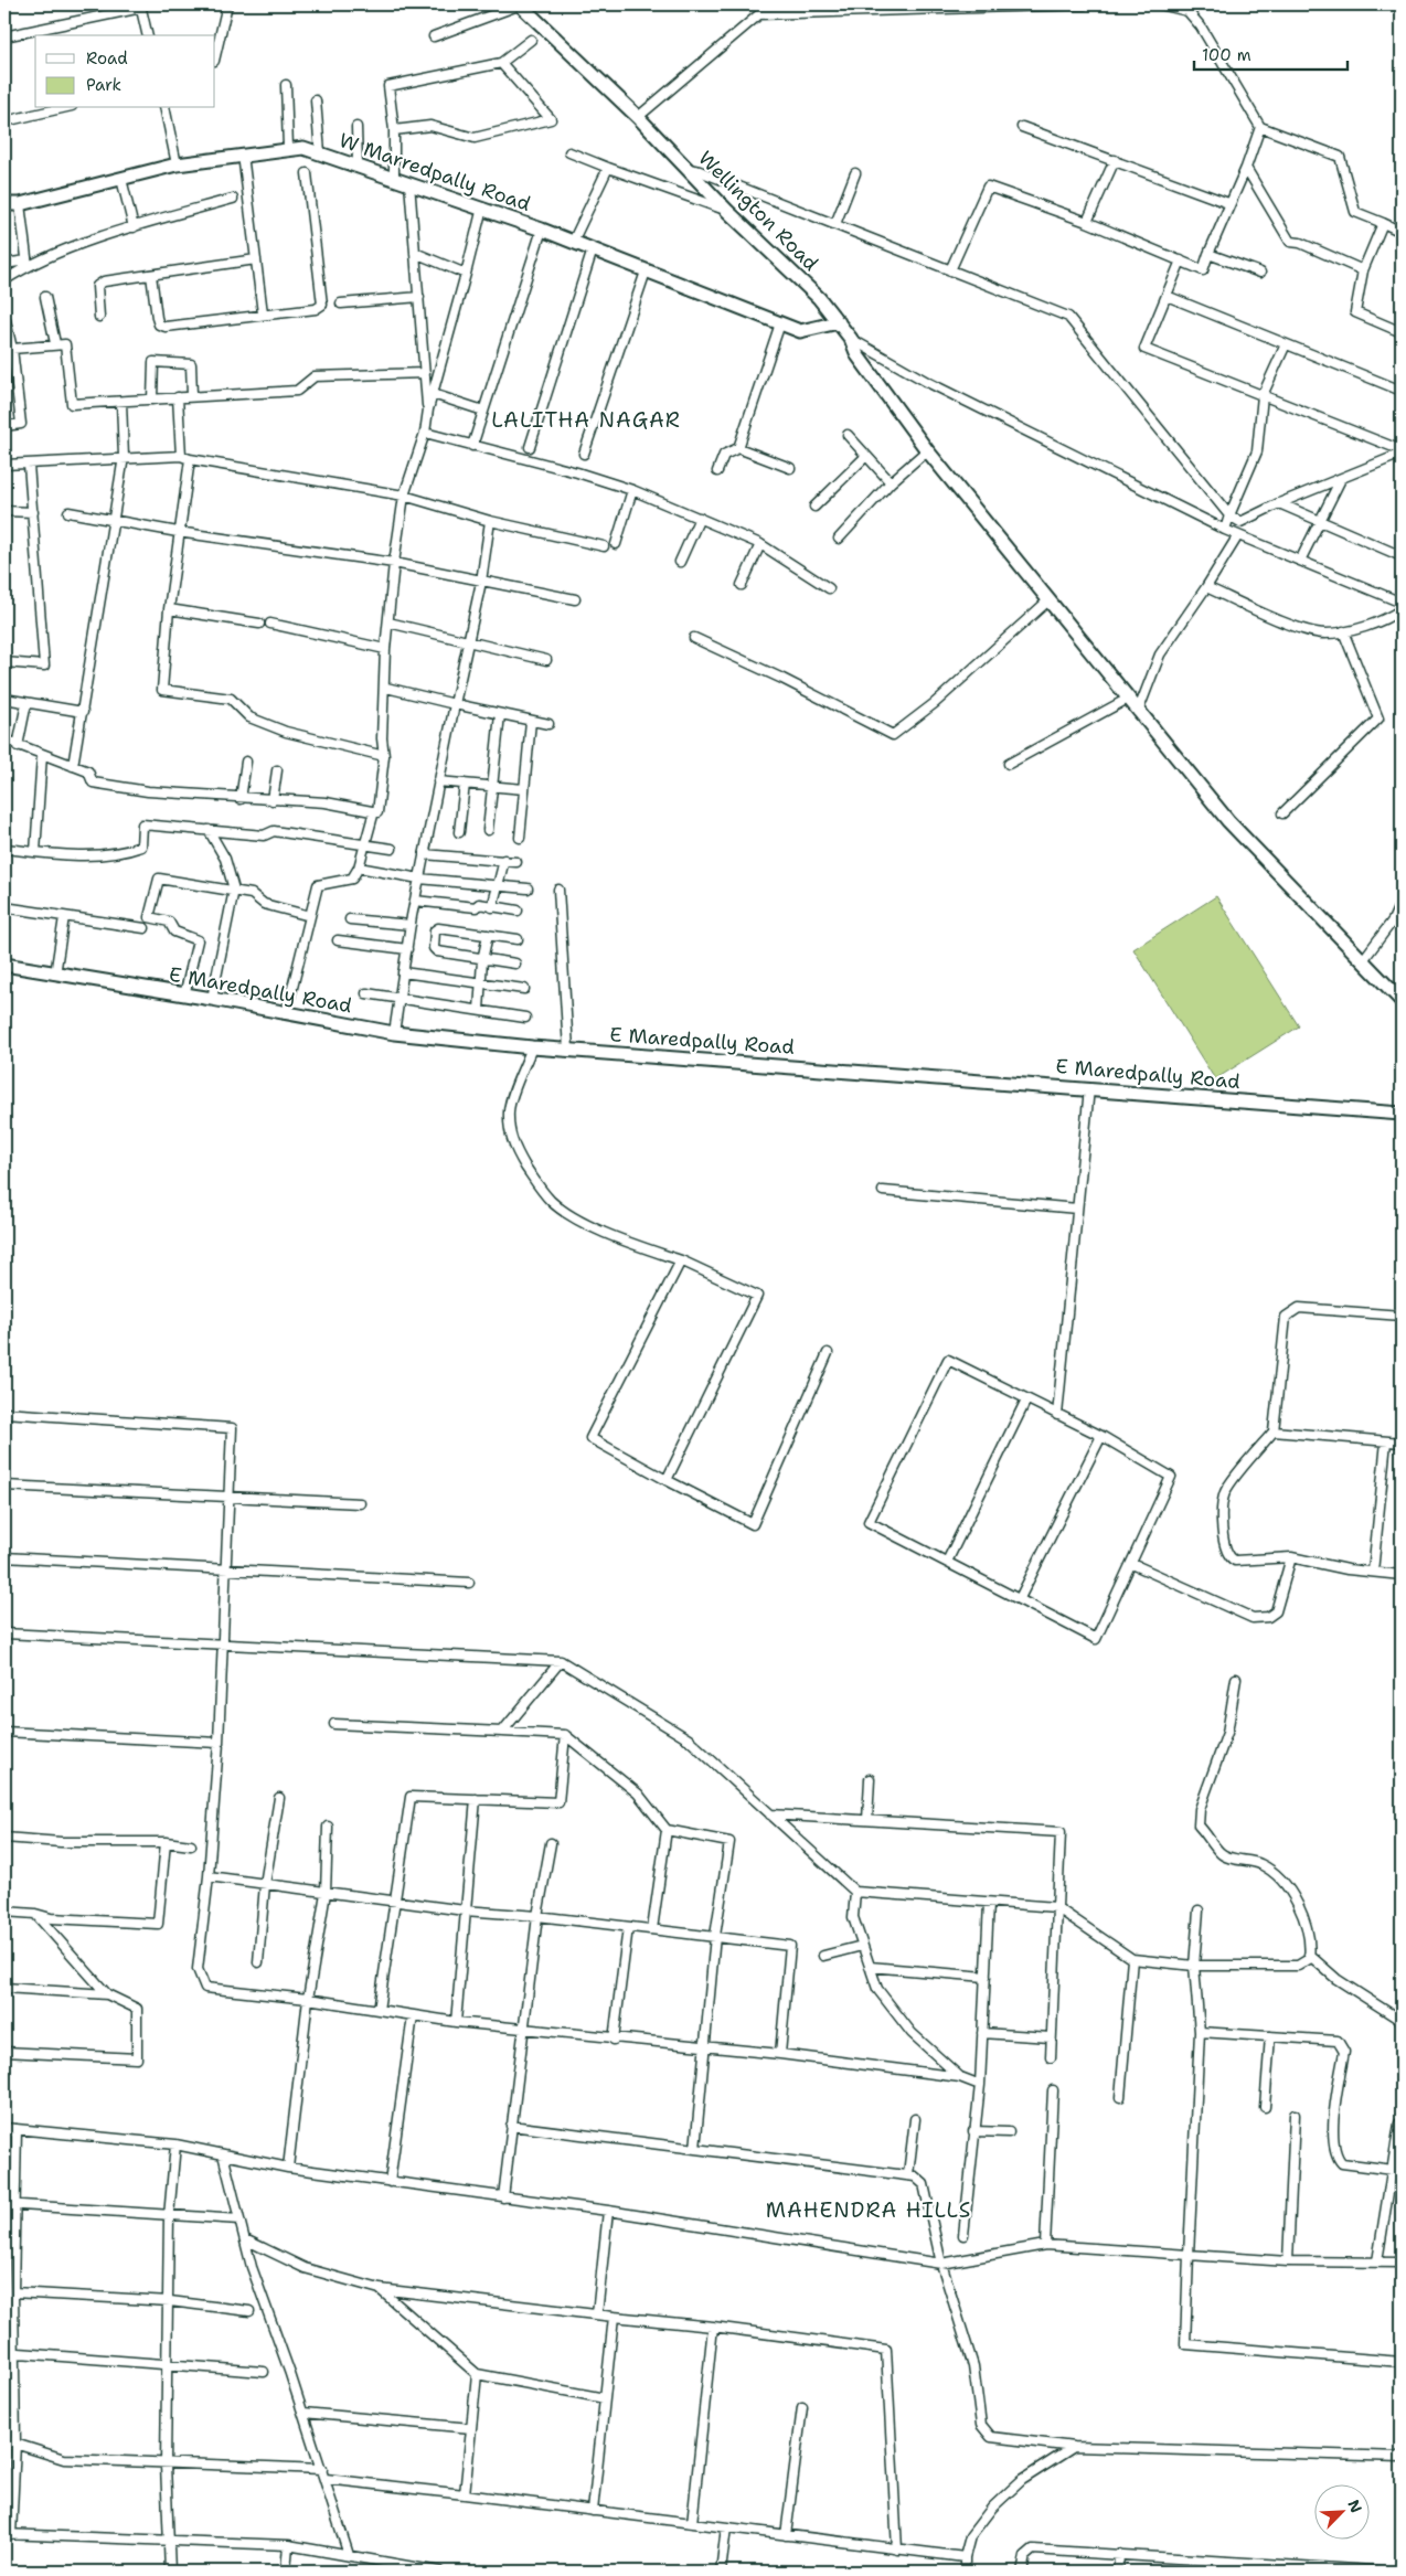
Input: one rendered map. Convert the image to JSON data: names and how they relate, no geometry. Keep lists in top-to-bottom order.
{
  "streets": {
    "main road": ["W Marredpally Road", "Wellington Road", "E Maredpally Road"]
  },
  "crossings": [
    ["W Marredpally Road", "Wellington Road"]
  ],
  "districts": ["LALITHA NAGAR", "MAHENDRA HILLS"],
  "legend": ["Road", "Park"],
  "scale_bar": "100 m",
  "north": "top right"
}
